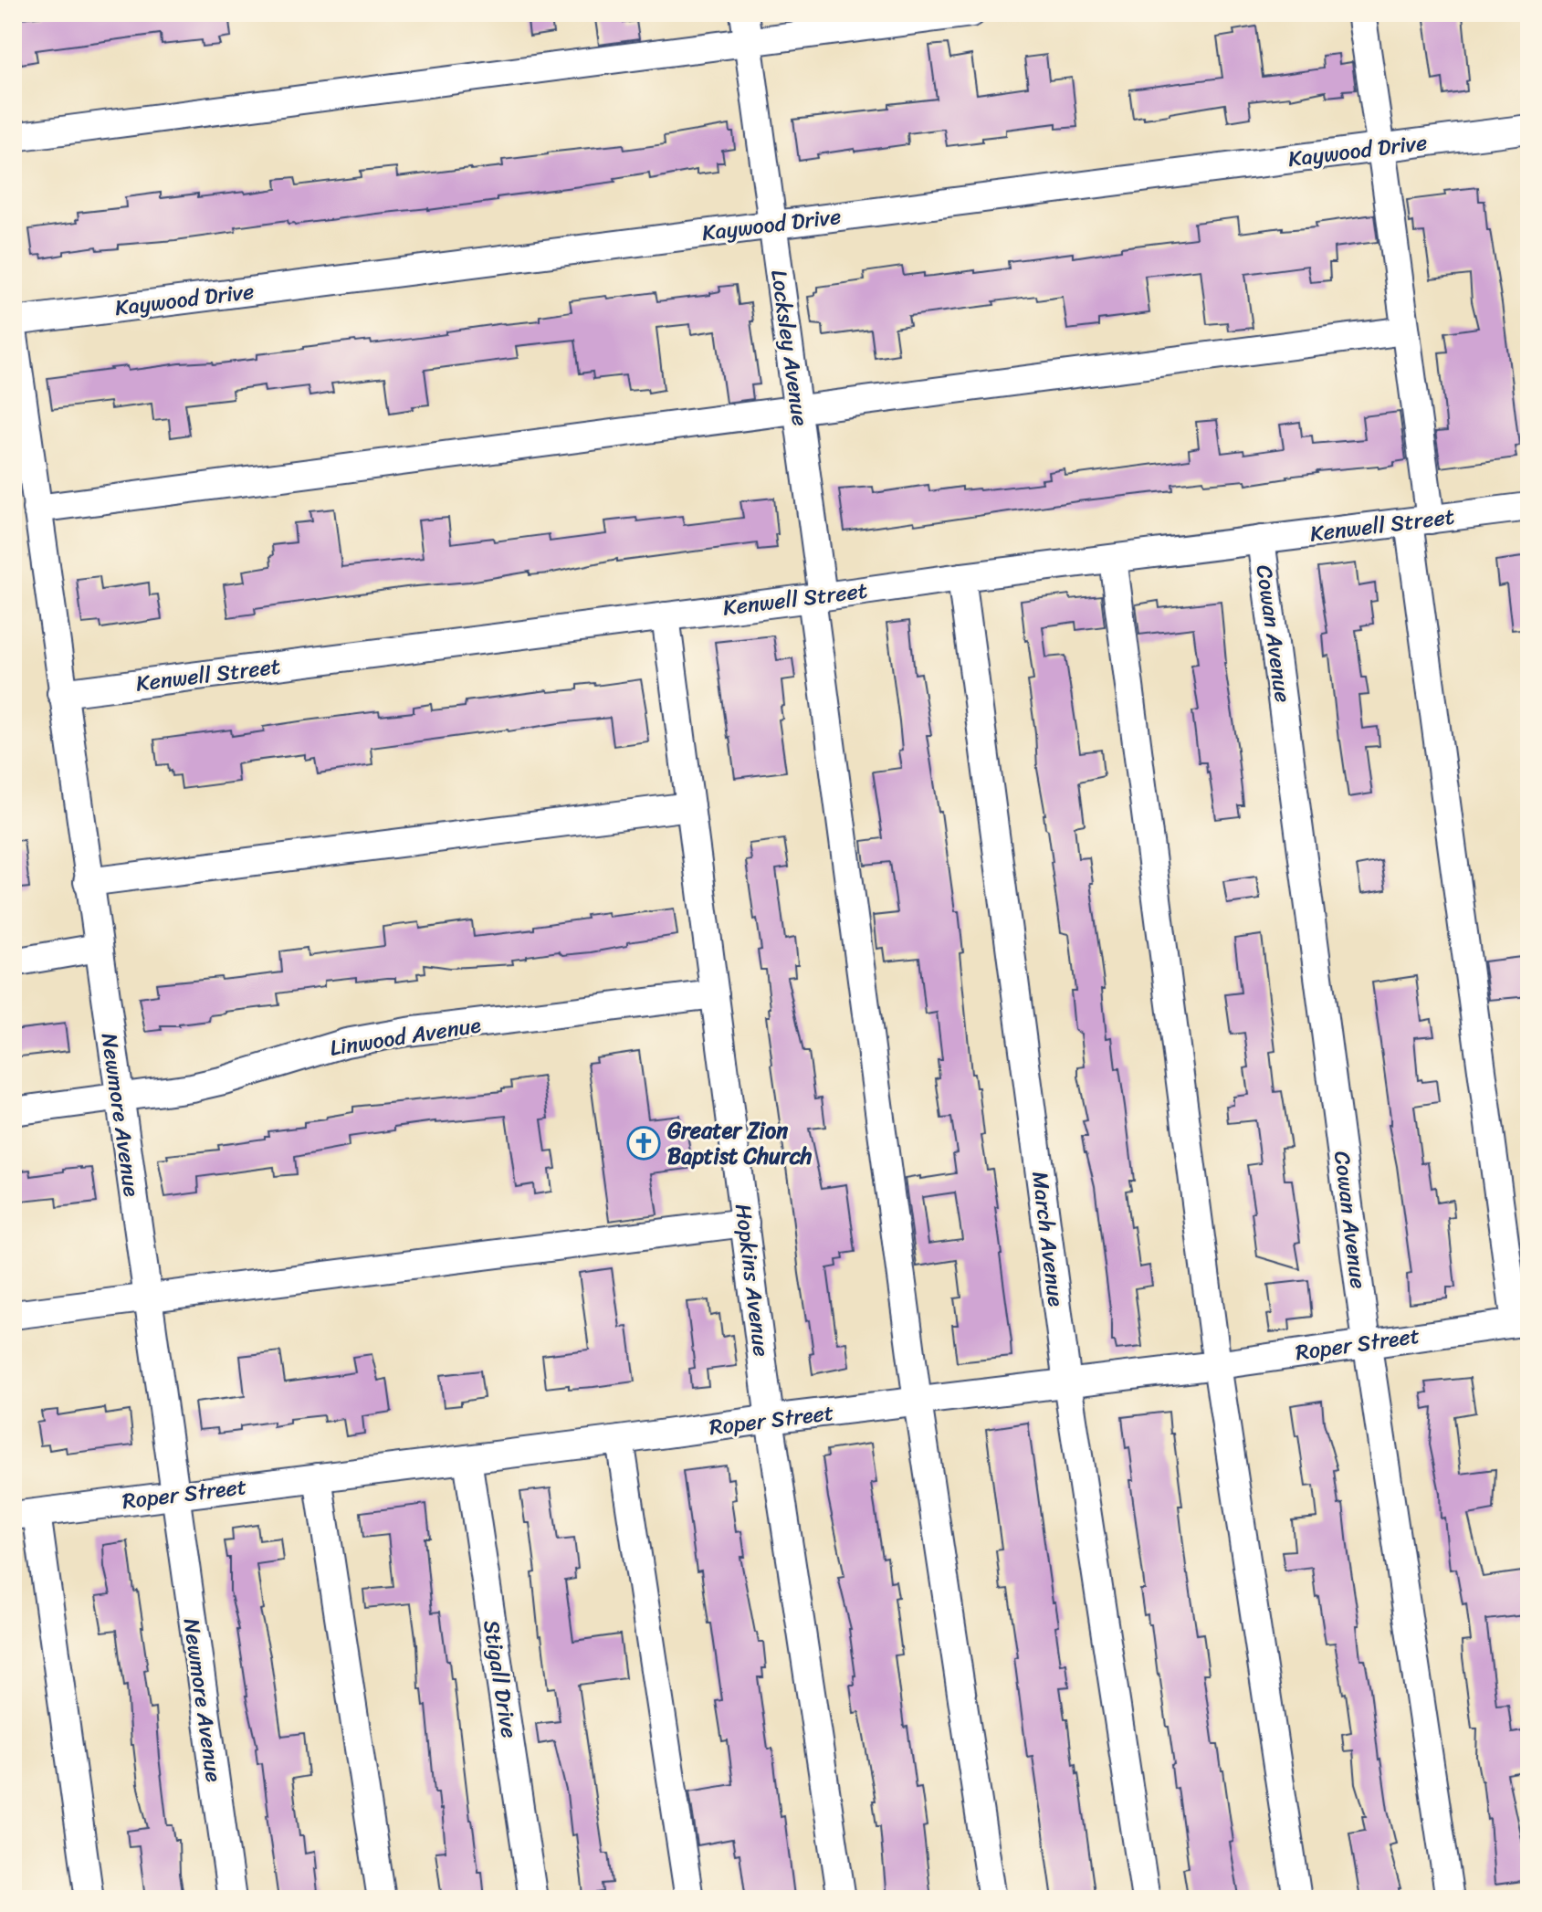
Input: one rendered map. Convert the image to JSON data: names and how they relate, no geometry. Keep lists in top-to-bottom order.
{
  "streets": {
    "street": [
      "Kaywood Drive",
      "Locksley Avenue",
      "Kenwell Street",
      "Cowan Avenue",
      "Linwood Avenue",
      "Newmore Avenue",
      "March Avenue",
      "Hopkins Avenue",
      "Roper Street",
      "Stigall Drive"
    ]
  },
  "crossings": [
    ["Kaywood Drive", "Locksley Avenue"],
    ["Locksley Avenue", "Kenwell Street"],
    ["Locksley Avenue", "Roper Street"],
    ["Kenwell Street", "Cowan Avenue"],
    ["Kenwell Street", "Newmore Avenue"],
    ["Kenwell Street", "March Avenue"],
    ["Kenwell Street", "Hopkins Avenue"],
    ["Cowan Avenue", "Roper Street"],
    ["Linwood Avenue", "Newmore Avenue"],
    ["Linwood Avenue", "Hopkins Avenue"],
    ["Newmore Avenue", "Roper Street"],
    ["March Avenue", "Roper Street"],
    ["Hopkins Avenue", "Roper Street"],
    ["Roper Street", "Stigall Drive"]
  ],
  "places": {
    "church": ["Greater Zion Baptist Church"]
  }
}
